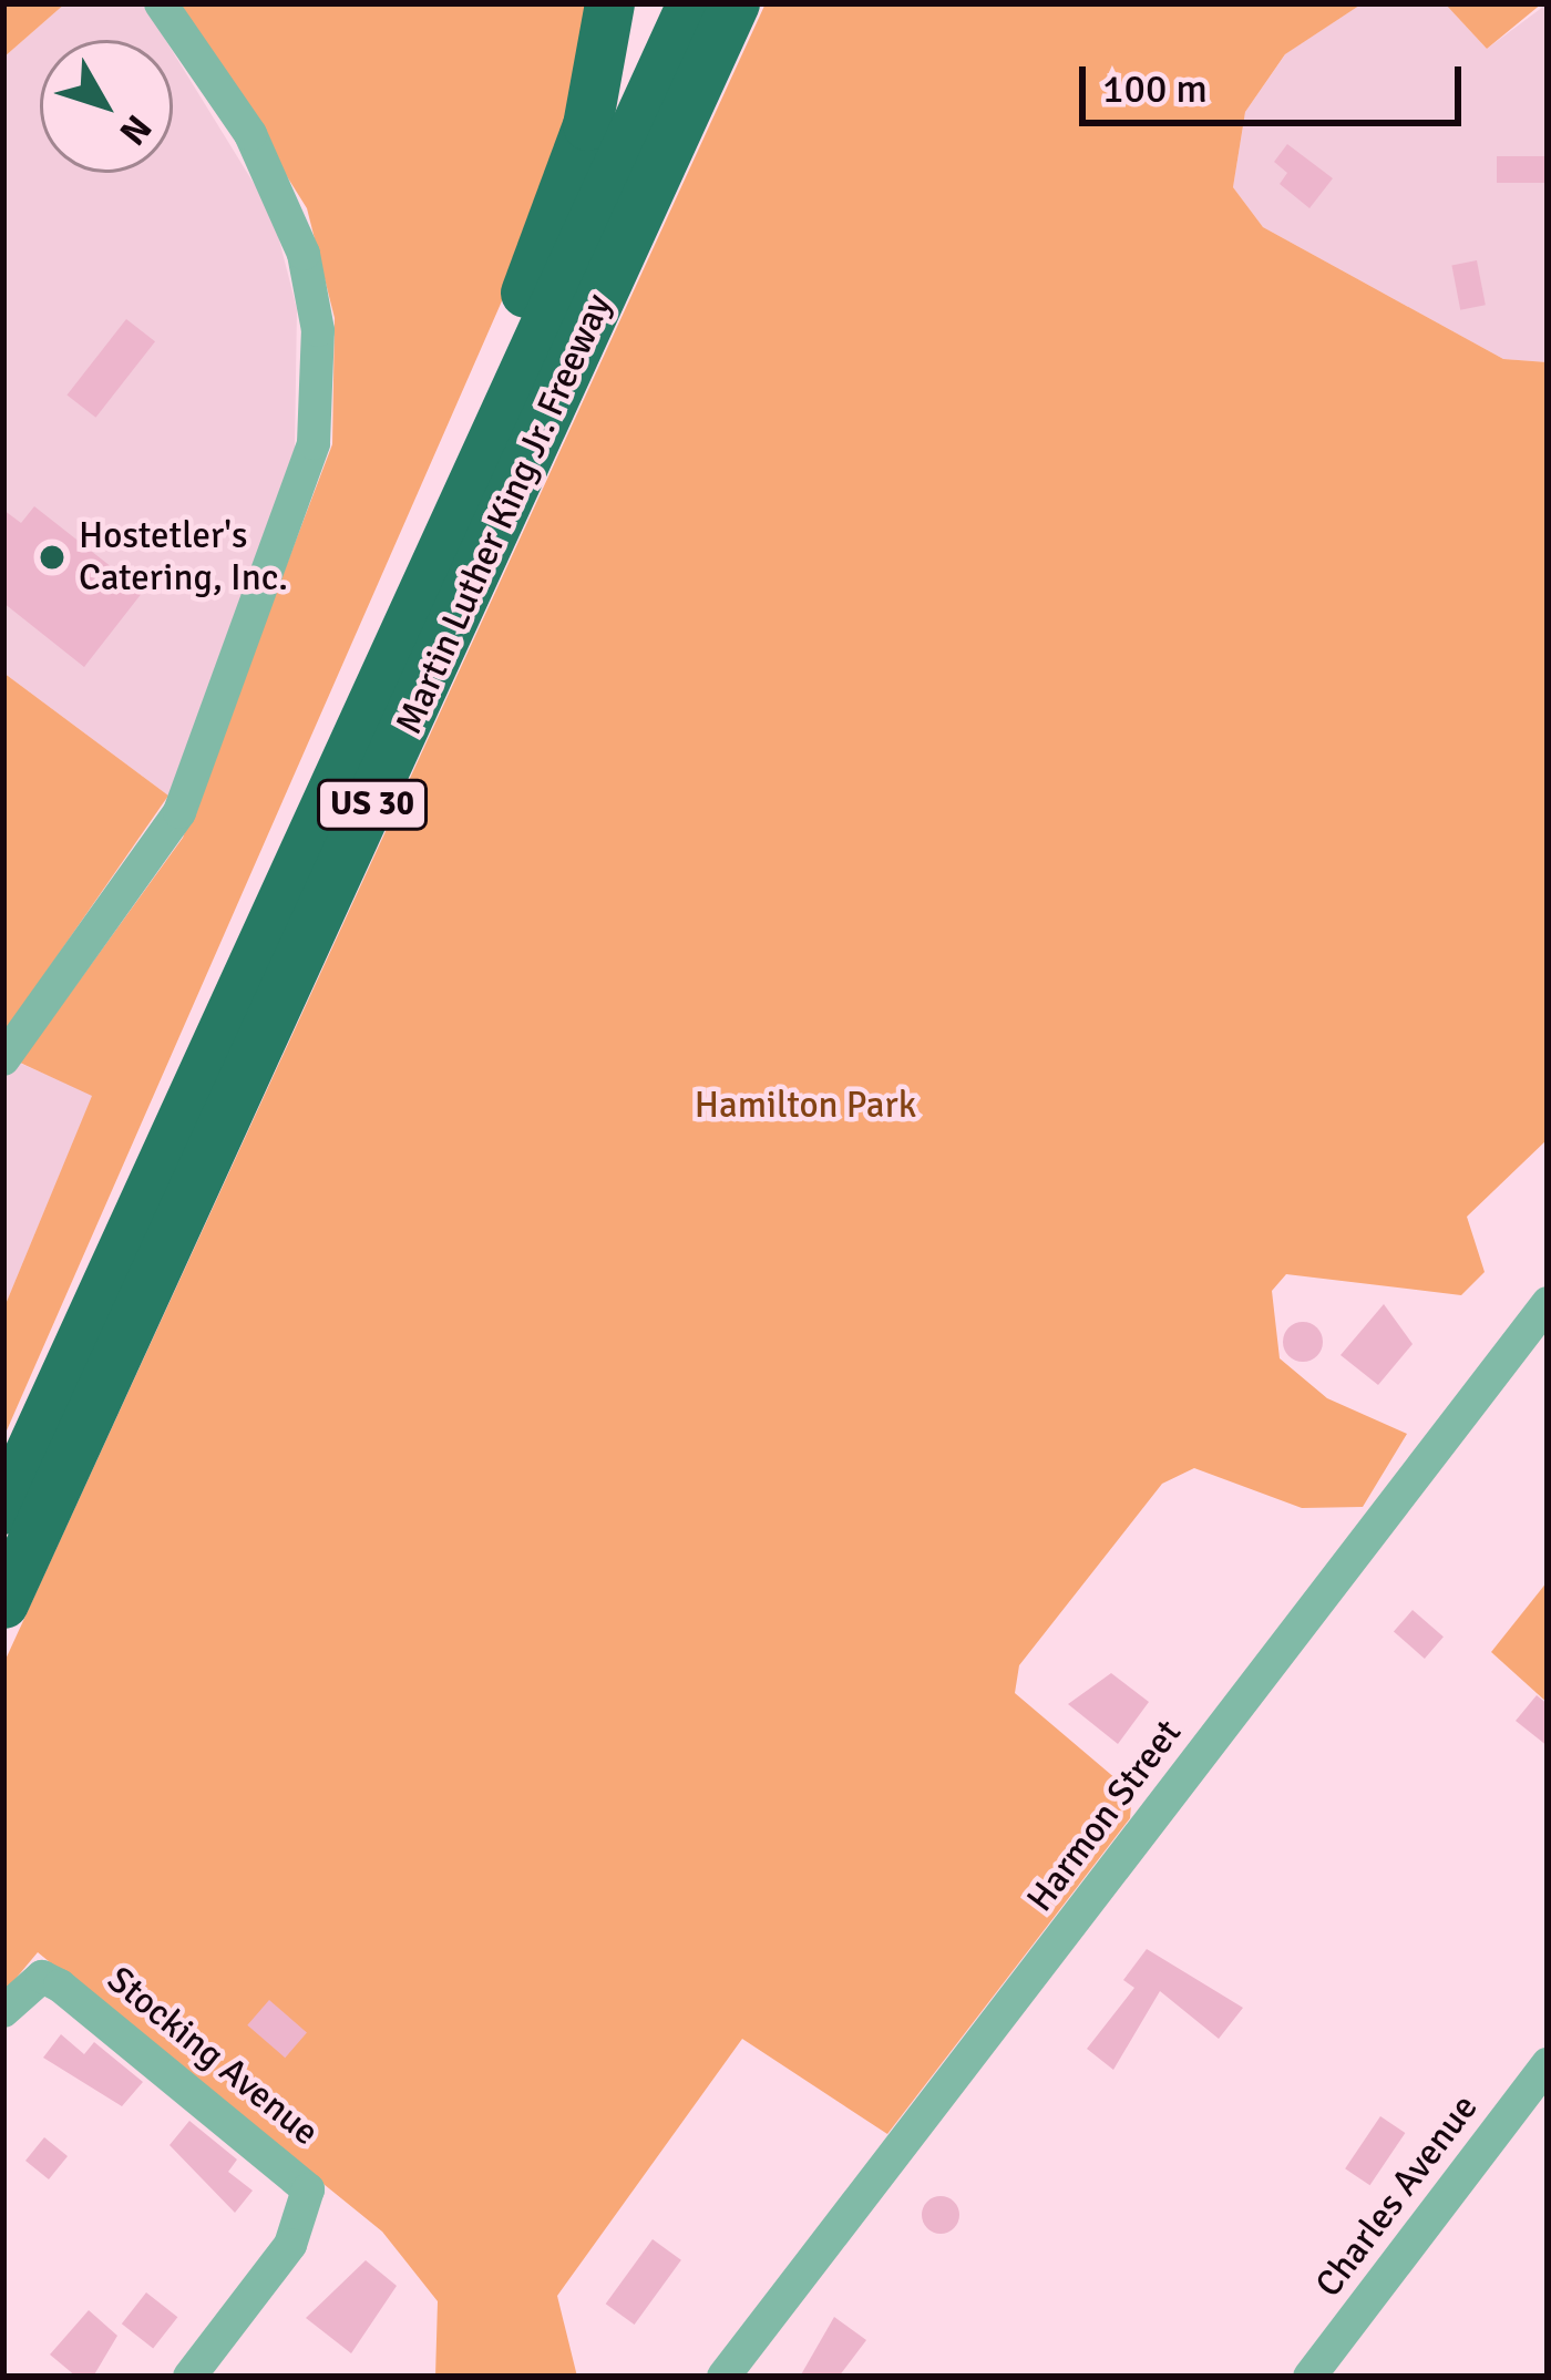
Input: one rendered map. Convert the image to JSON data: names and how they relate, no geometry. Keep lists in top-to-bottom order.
{
  "streets": {
    "highway": ["Martin Luther King Jr. Freeway", "US 30"],
    "street": ["Harmon Street", "Stocking Avenue", "Charles Avenue"]
  },
  "parks": ["Hamilton Park"],
  "places": ["Hostetler's Catering, Inc."],
  "scale_bar": "100 m",
  "north": "bottom right"
}
